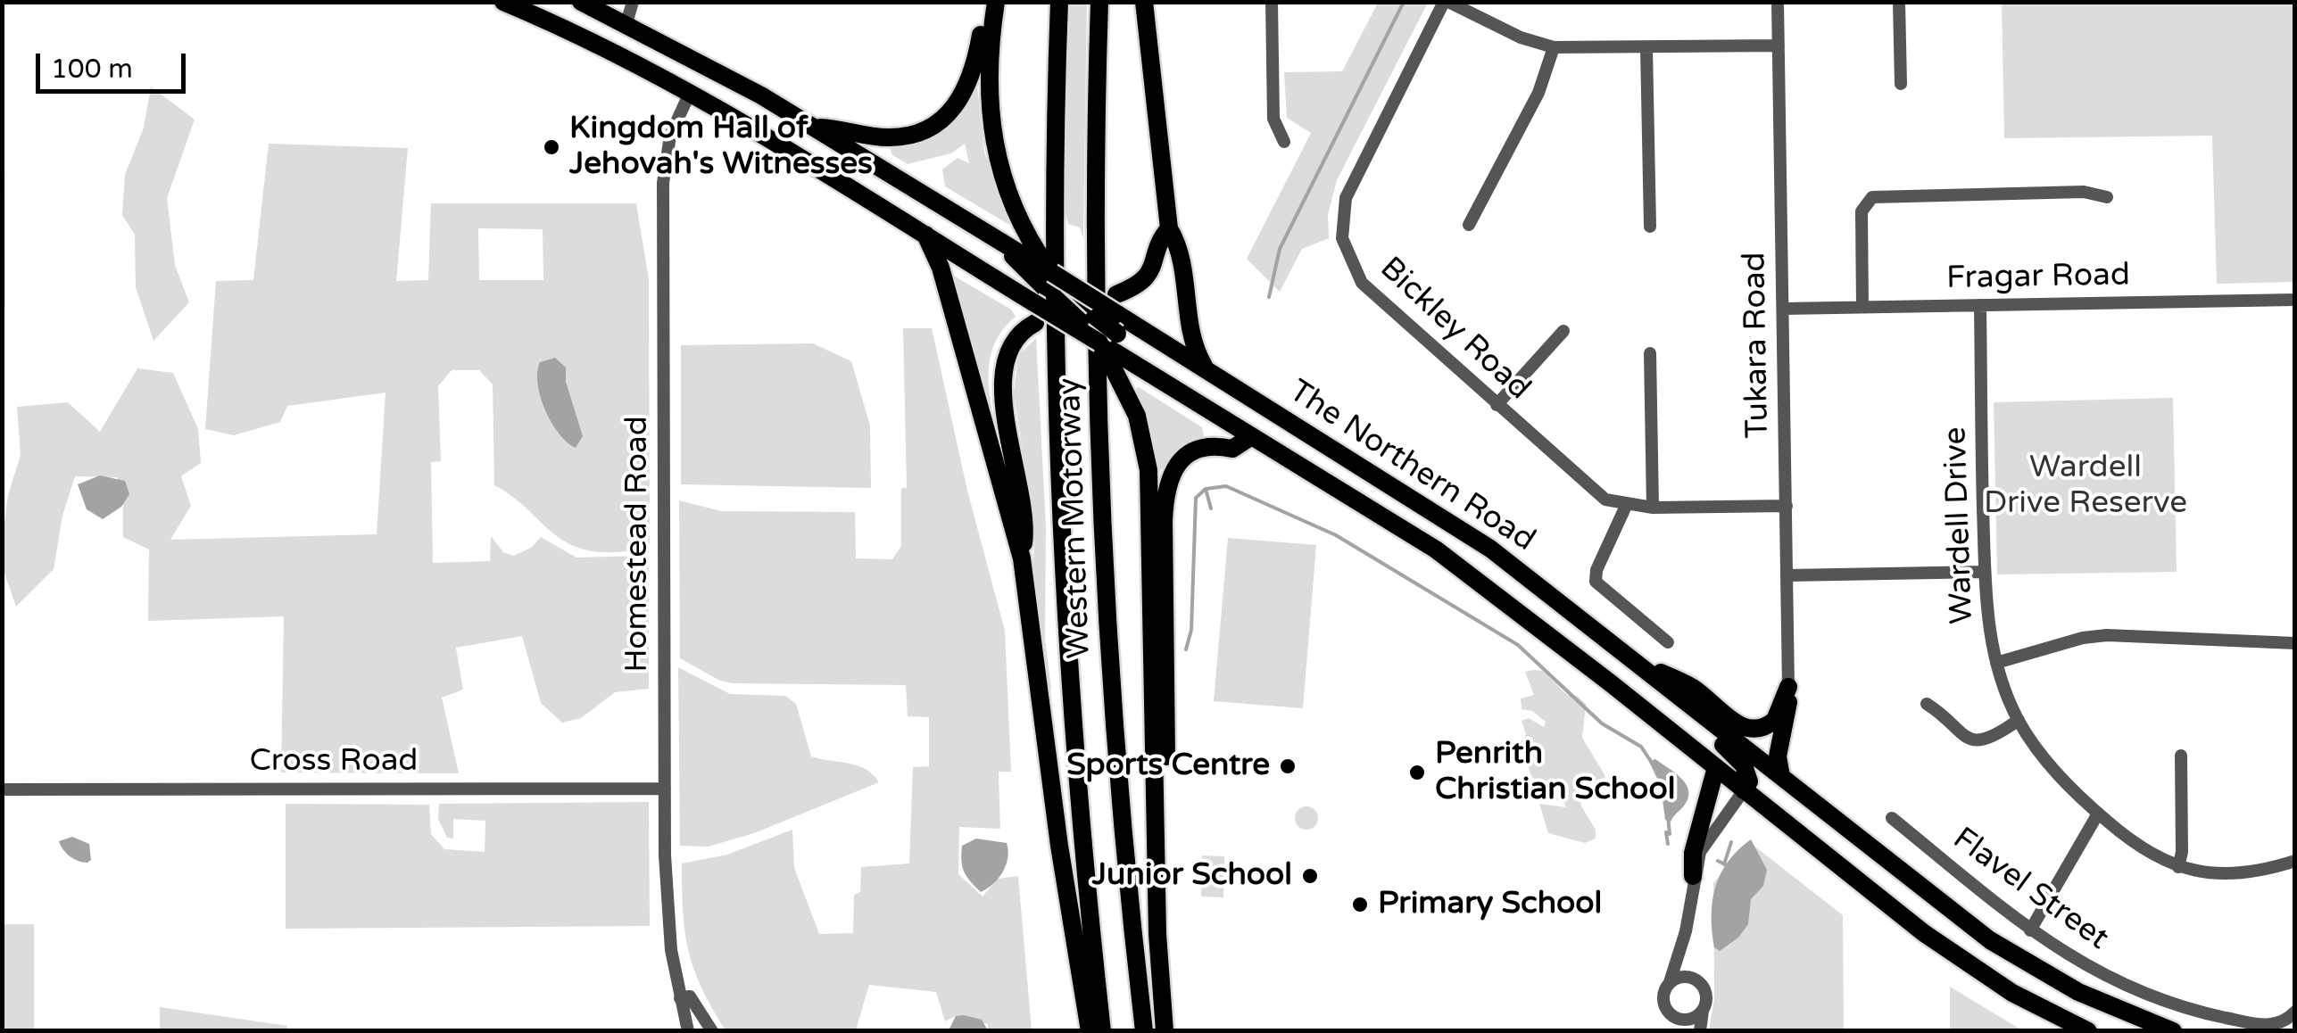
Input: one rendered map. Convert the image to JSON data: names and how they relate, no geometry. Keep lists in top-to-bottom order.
{
  "streets": {
    "highway": ["The Northern Road", "Western Motorway"],
    "street": [
      "Fragar Road",
      "Bickley Road",
      "Tukara Road",
      "Wardell Drive",
      "Homestead Road",
      "Cross Road",
      "Flavel Street"
    ]
  },
  "crossings": [
    ["Fragar Road", "Tukara Road"],
    ["Fragar Road", "Wardell Drive"],
    ["Bickley Road", "Tukara Road"],
    ["The Northern Road", "Homestead Road"],
    ["Homestead Road", "Cross Road"]
  ],
  "parks": ["Wardell Drive Reserve"],
  "places": [
    "Kingdom Hall of Jehovah's Witnesses",
    "Sports Centre",
    "Penrith Christian School",
    "Junior School",
    "Primary School"
  ],
  "scale_bar": "100 m"
}
